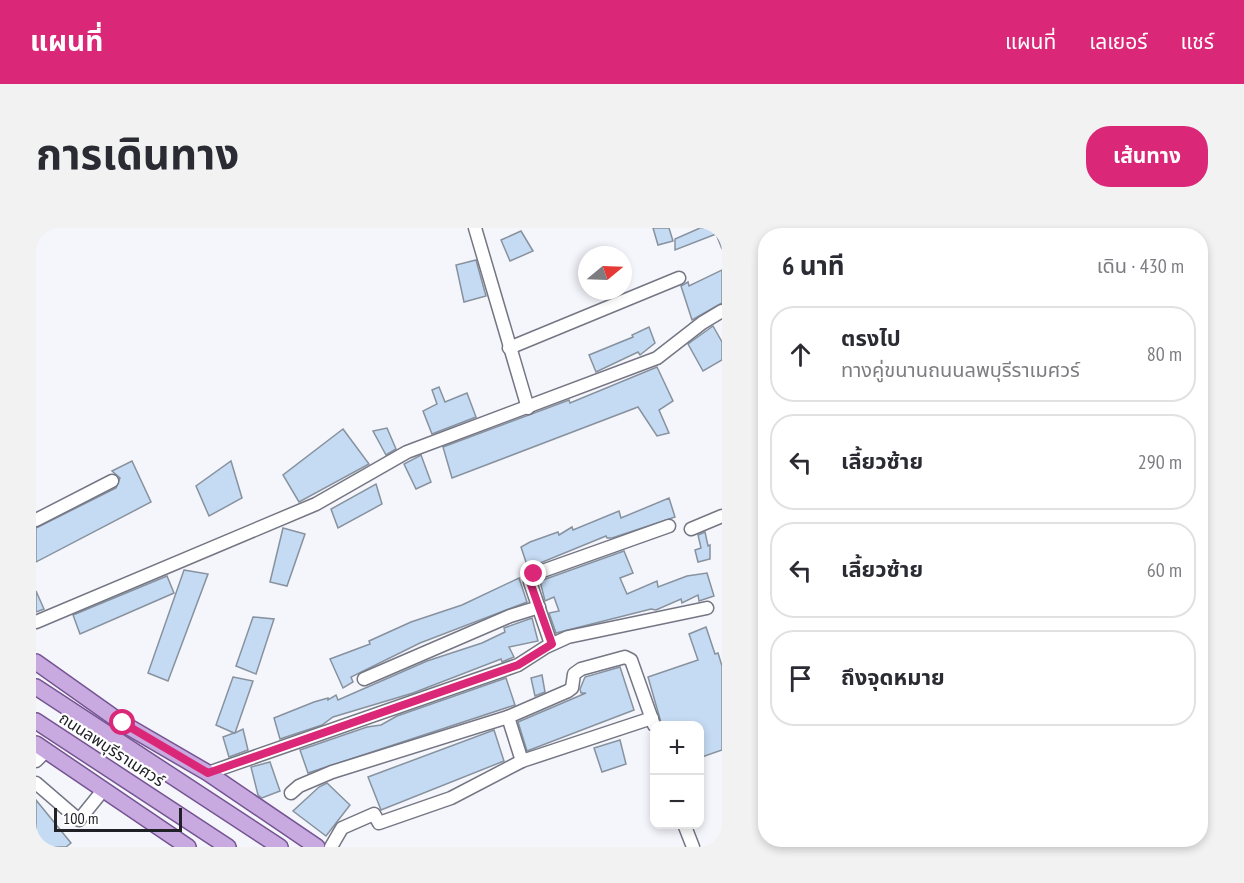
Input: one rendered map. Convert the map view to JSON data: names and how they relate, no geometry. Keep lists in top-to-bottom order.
{
  "streets": {
    "main road": ["ถนนลพบุรีราเมศวร์"]
  },
  "scale_bar": "100 m",
  "north": "right",
  "page": {
    "header": "แผนที่",
    "nav": ["แผนที่", "เลเยอร์", "แชร์"],
    "title": "การเดินทาง",
    "buttons": "เส้นทาง",
    "heading": ["6 นาที", "เดิน · 430 m"],
    "list": [
      ["ตรงไป", "ทางคู่ขนานถนนลพบุรีราเมศวร์", "80 m"],
      ["เลี้ยวซ้าย", "290 m"],
      ["เลี้ยวซ้าย", "60 m"],
      "ถึงจุดหมาย"
    ],
    "map_buttons": ["+", "−"],
    "scale": "100 m"
  }
}
